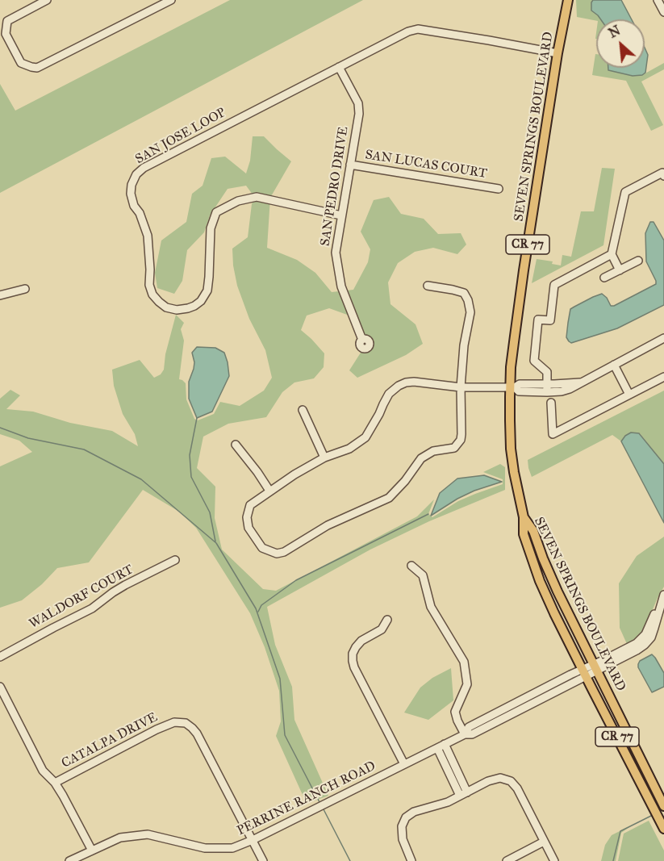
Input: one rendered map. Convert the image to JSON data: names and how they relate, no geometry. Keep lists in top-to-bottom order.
{
  "streets": {
    "main road": ["SEVEN SPRINGS BOULEVARD", "CR 77"],
    "street": [
      "SAN JOSE LOOP",
      "SAN LUCAS COURT",
      "SAN PEDRO DRIVE",
      "WALDORF COURT",
      "CATALPA DRIVE",
      "PERRINE RANCH ROAD"
    ]
  },
  "crossings": [
    ["SEVEN SPRINGS BOULEVARD", "SAN JOSE LOOP"],
    ["SEVEN SPRINGS BOULEVARD", "PERRINE RANCH ROAD"],
    ["SAN JOSE LOOP", "SAN PEDRO DRIVE"],
    ["SAN LUCAS COURT", "SAN PEDRO DRIVE"],
    ["CATALPA DRIVE", "PERRINE RANCH ROAD"]
  ],
  "north": "top left"
}
